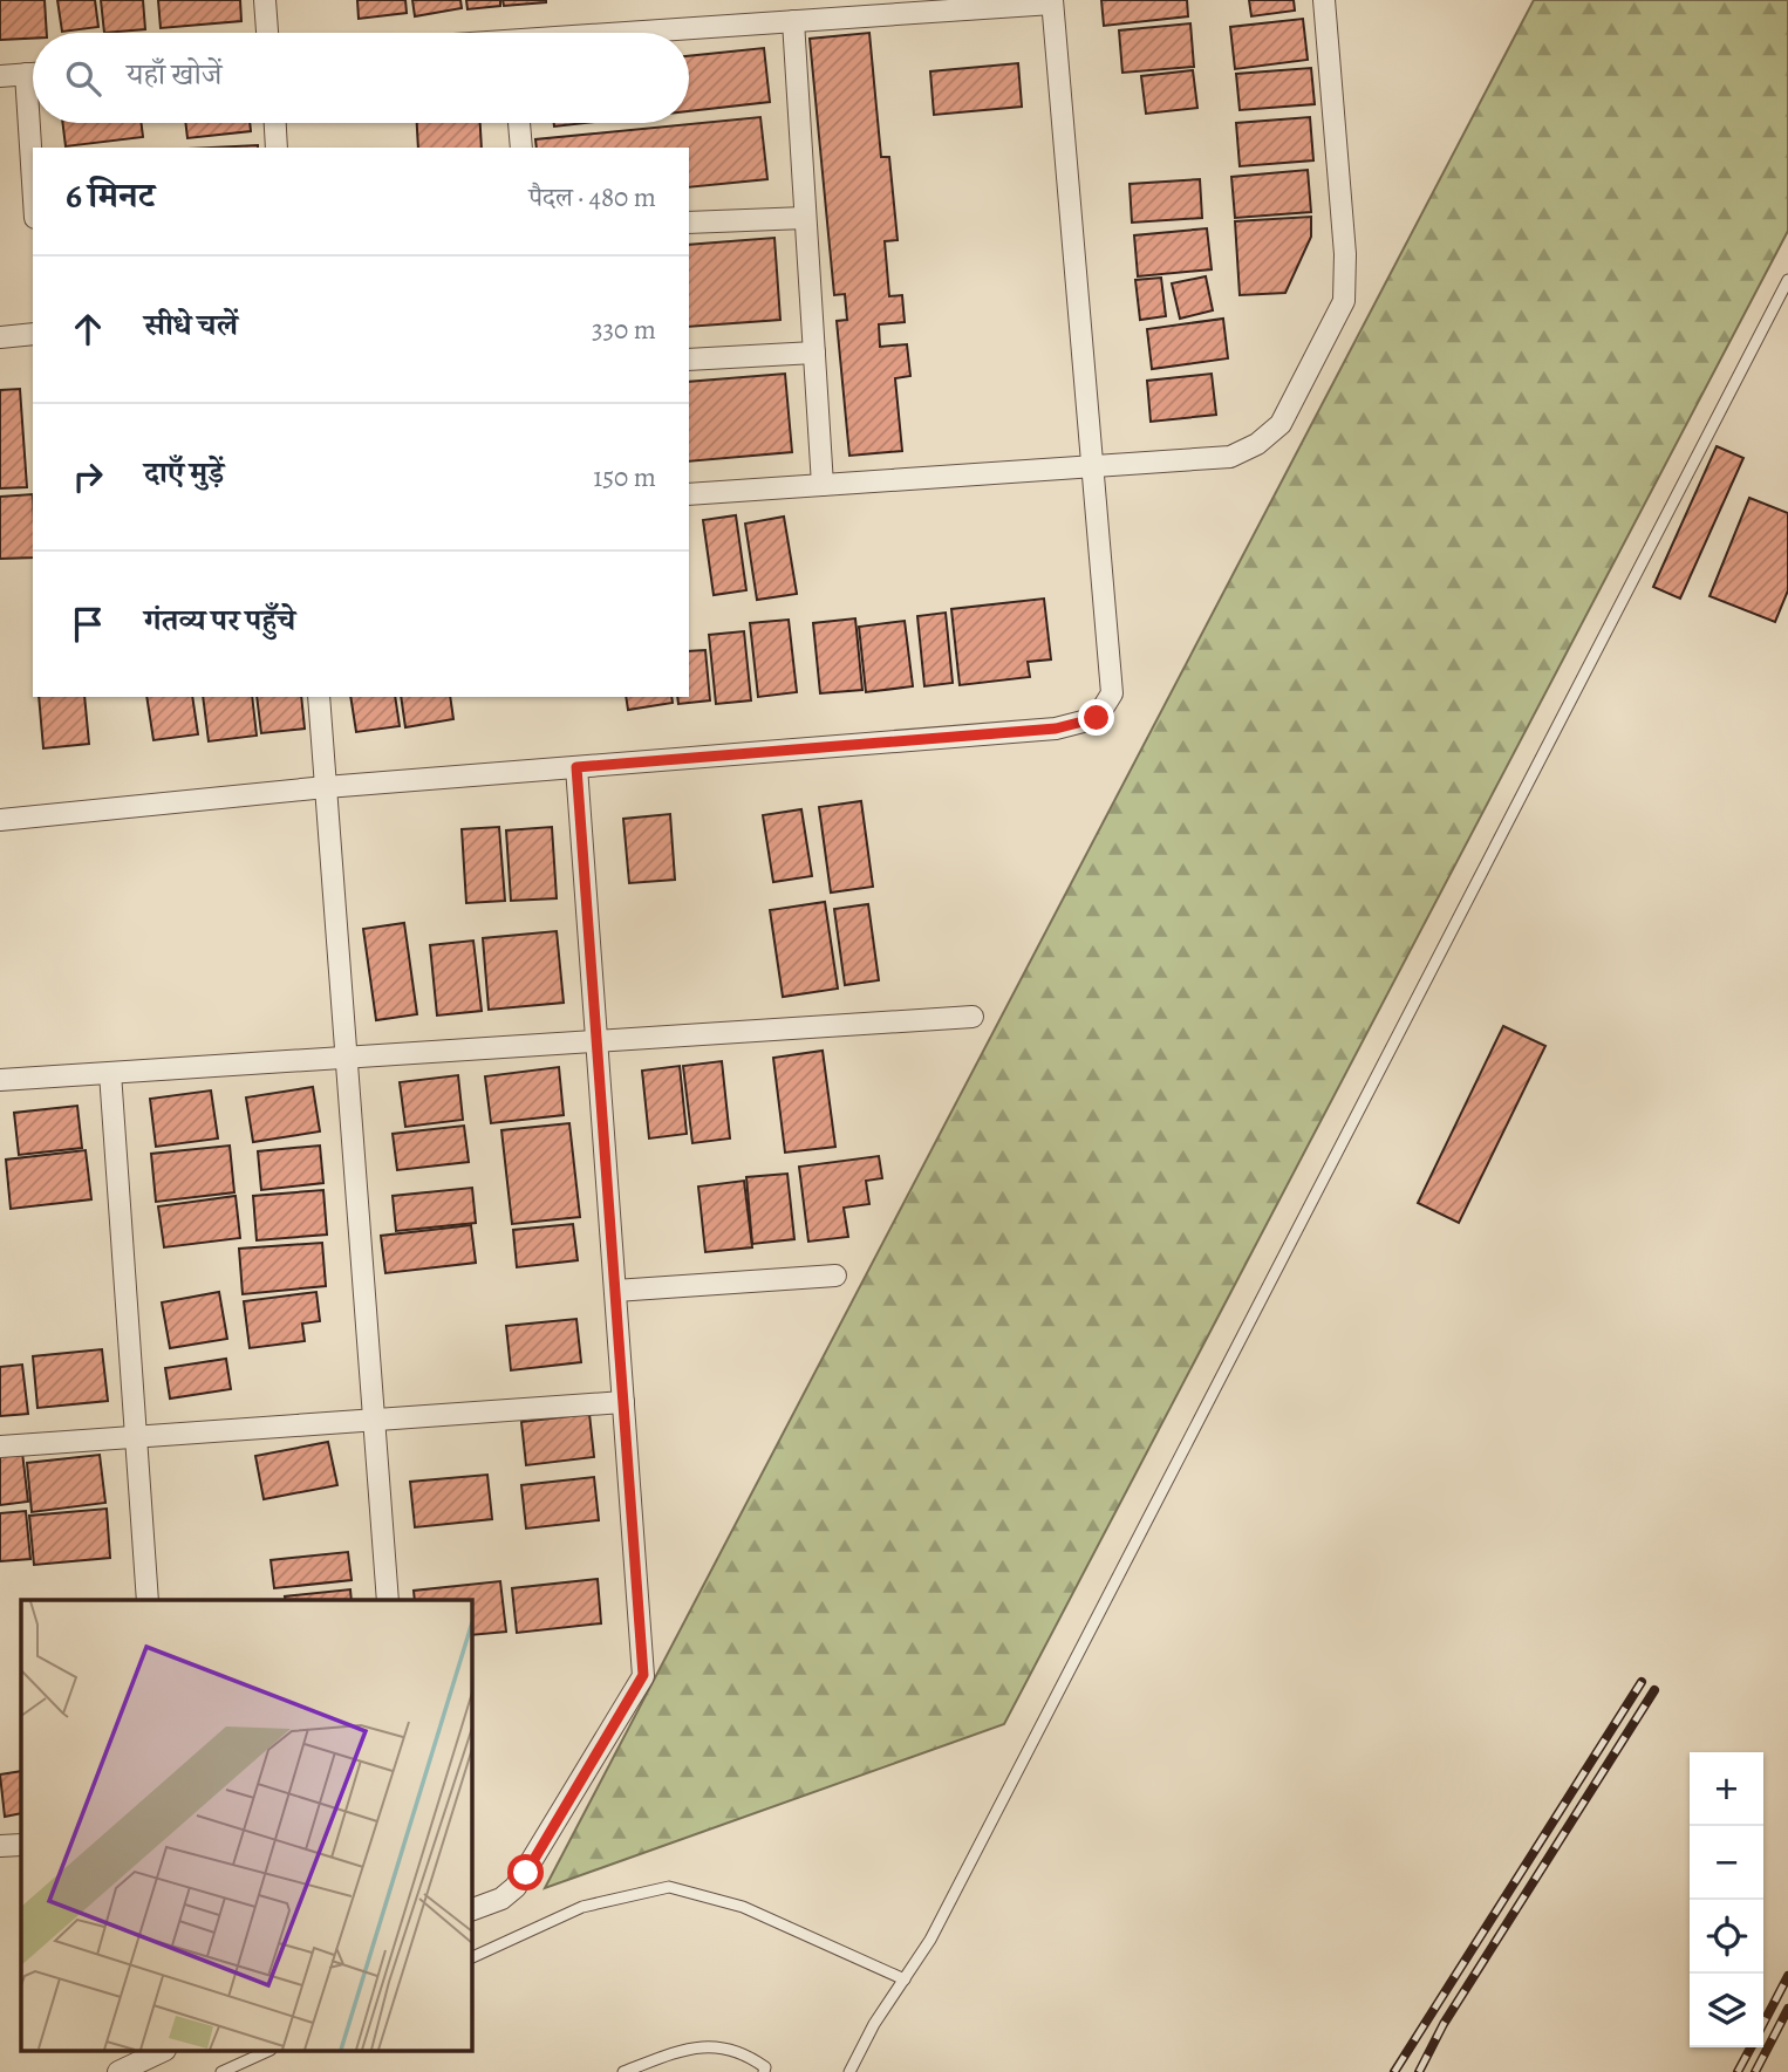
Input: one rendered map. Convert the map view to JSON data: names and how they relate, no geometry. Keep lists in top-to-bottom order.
{
  "page": {
    "search": "यहाँ खोजें",
    "heading": ["6 मिनट", "पैदल · 480 m"],
    "list": [
      ["सीधे चलें", "330 m"],
      ["दाएँ मुड़ें", "150 m"],
      "गंतव्य पर पहुँचे"
    ],
    "map_buttons": ["+", "−"]
  }
}
